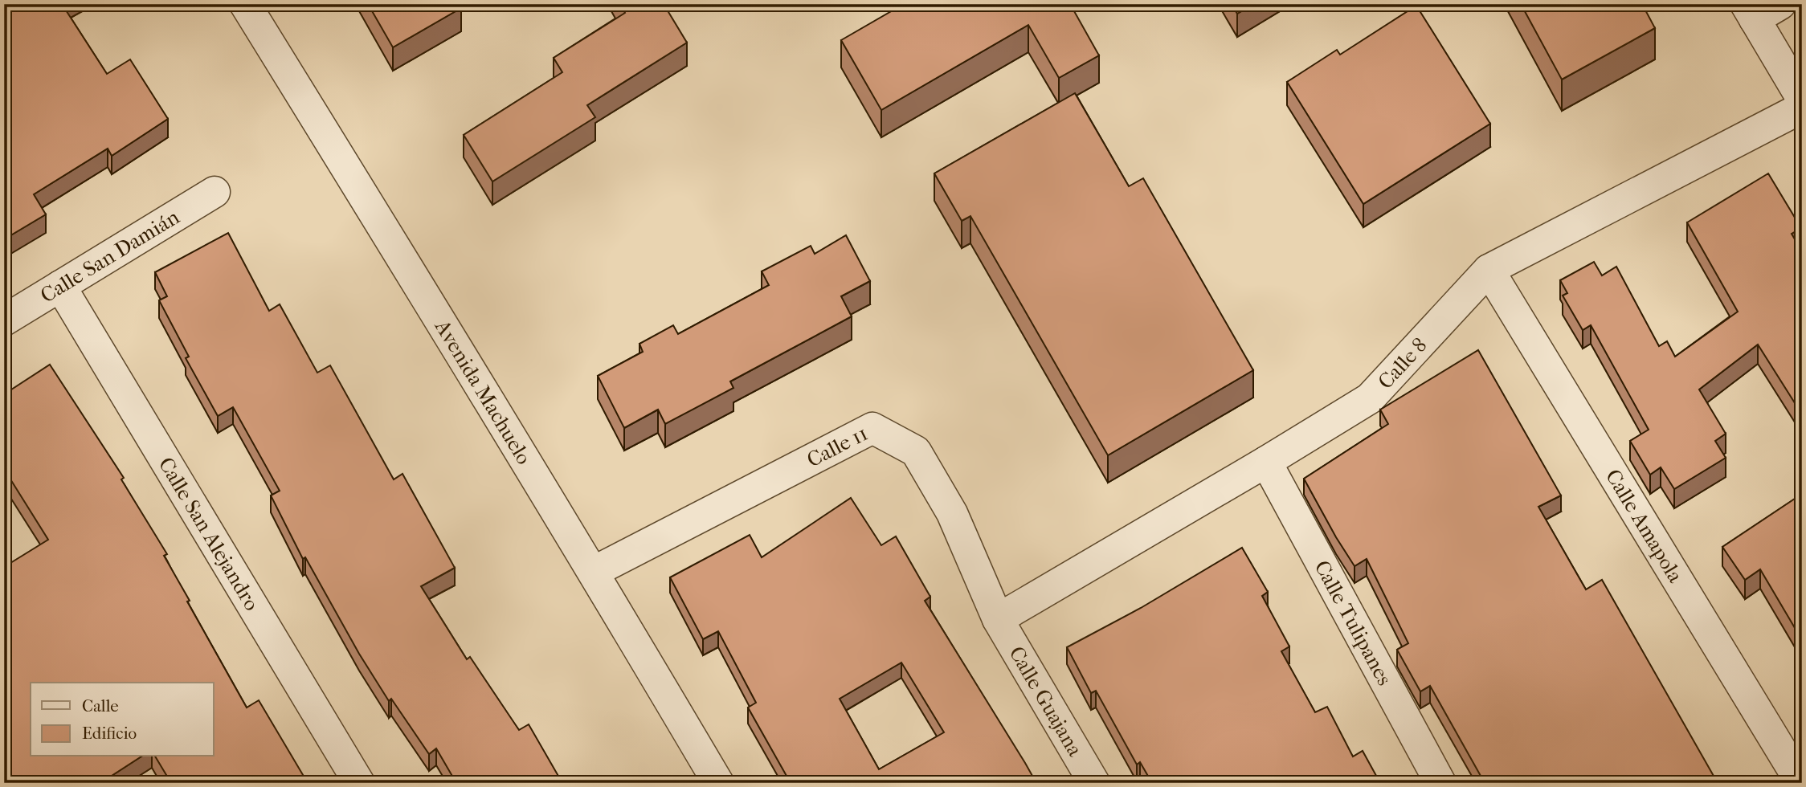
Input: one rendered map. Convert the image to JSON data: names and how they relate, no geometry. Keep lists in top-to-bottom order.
{
  "streets": {
    "street": [
      "Calle San Damián",
      "Calle 8",
      "Avenida Machuelo",
      "Calle 11",
      "Calle Amapola",
      "Calle San Alejandro",
      "Calle Tulipanes",
      "Calle Guajana"
    ]
  },
  "crossings": [
    ["Calle San Damián", "Calle San Alejandro"],
    ["Calle 8", "Calle 11"],
    ["Calle 8", "Calle Amapola"],
    ["Calle 8", "Calle Tulipanes"],
    ["Calle 8", "Calle Guajana"],
    ["Avenida Machuelo", "Calle 11"],
    ["Calle 11", "Calle Guajana"]
  ],
  "legend": ["Calle", "Edificio"]
}
